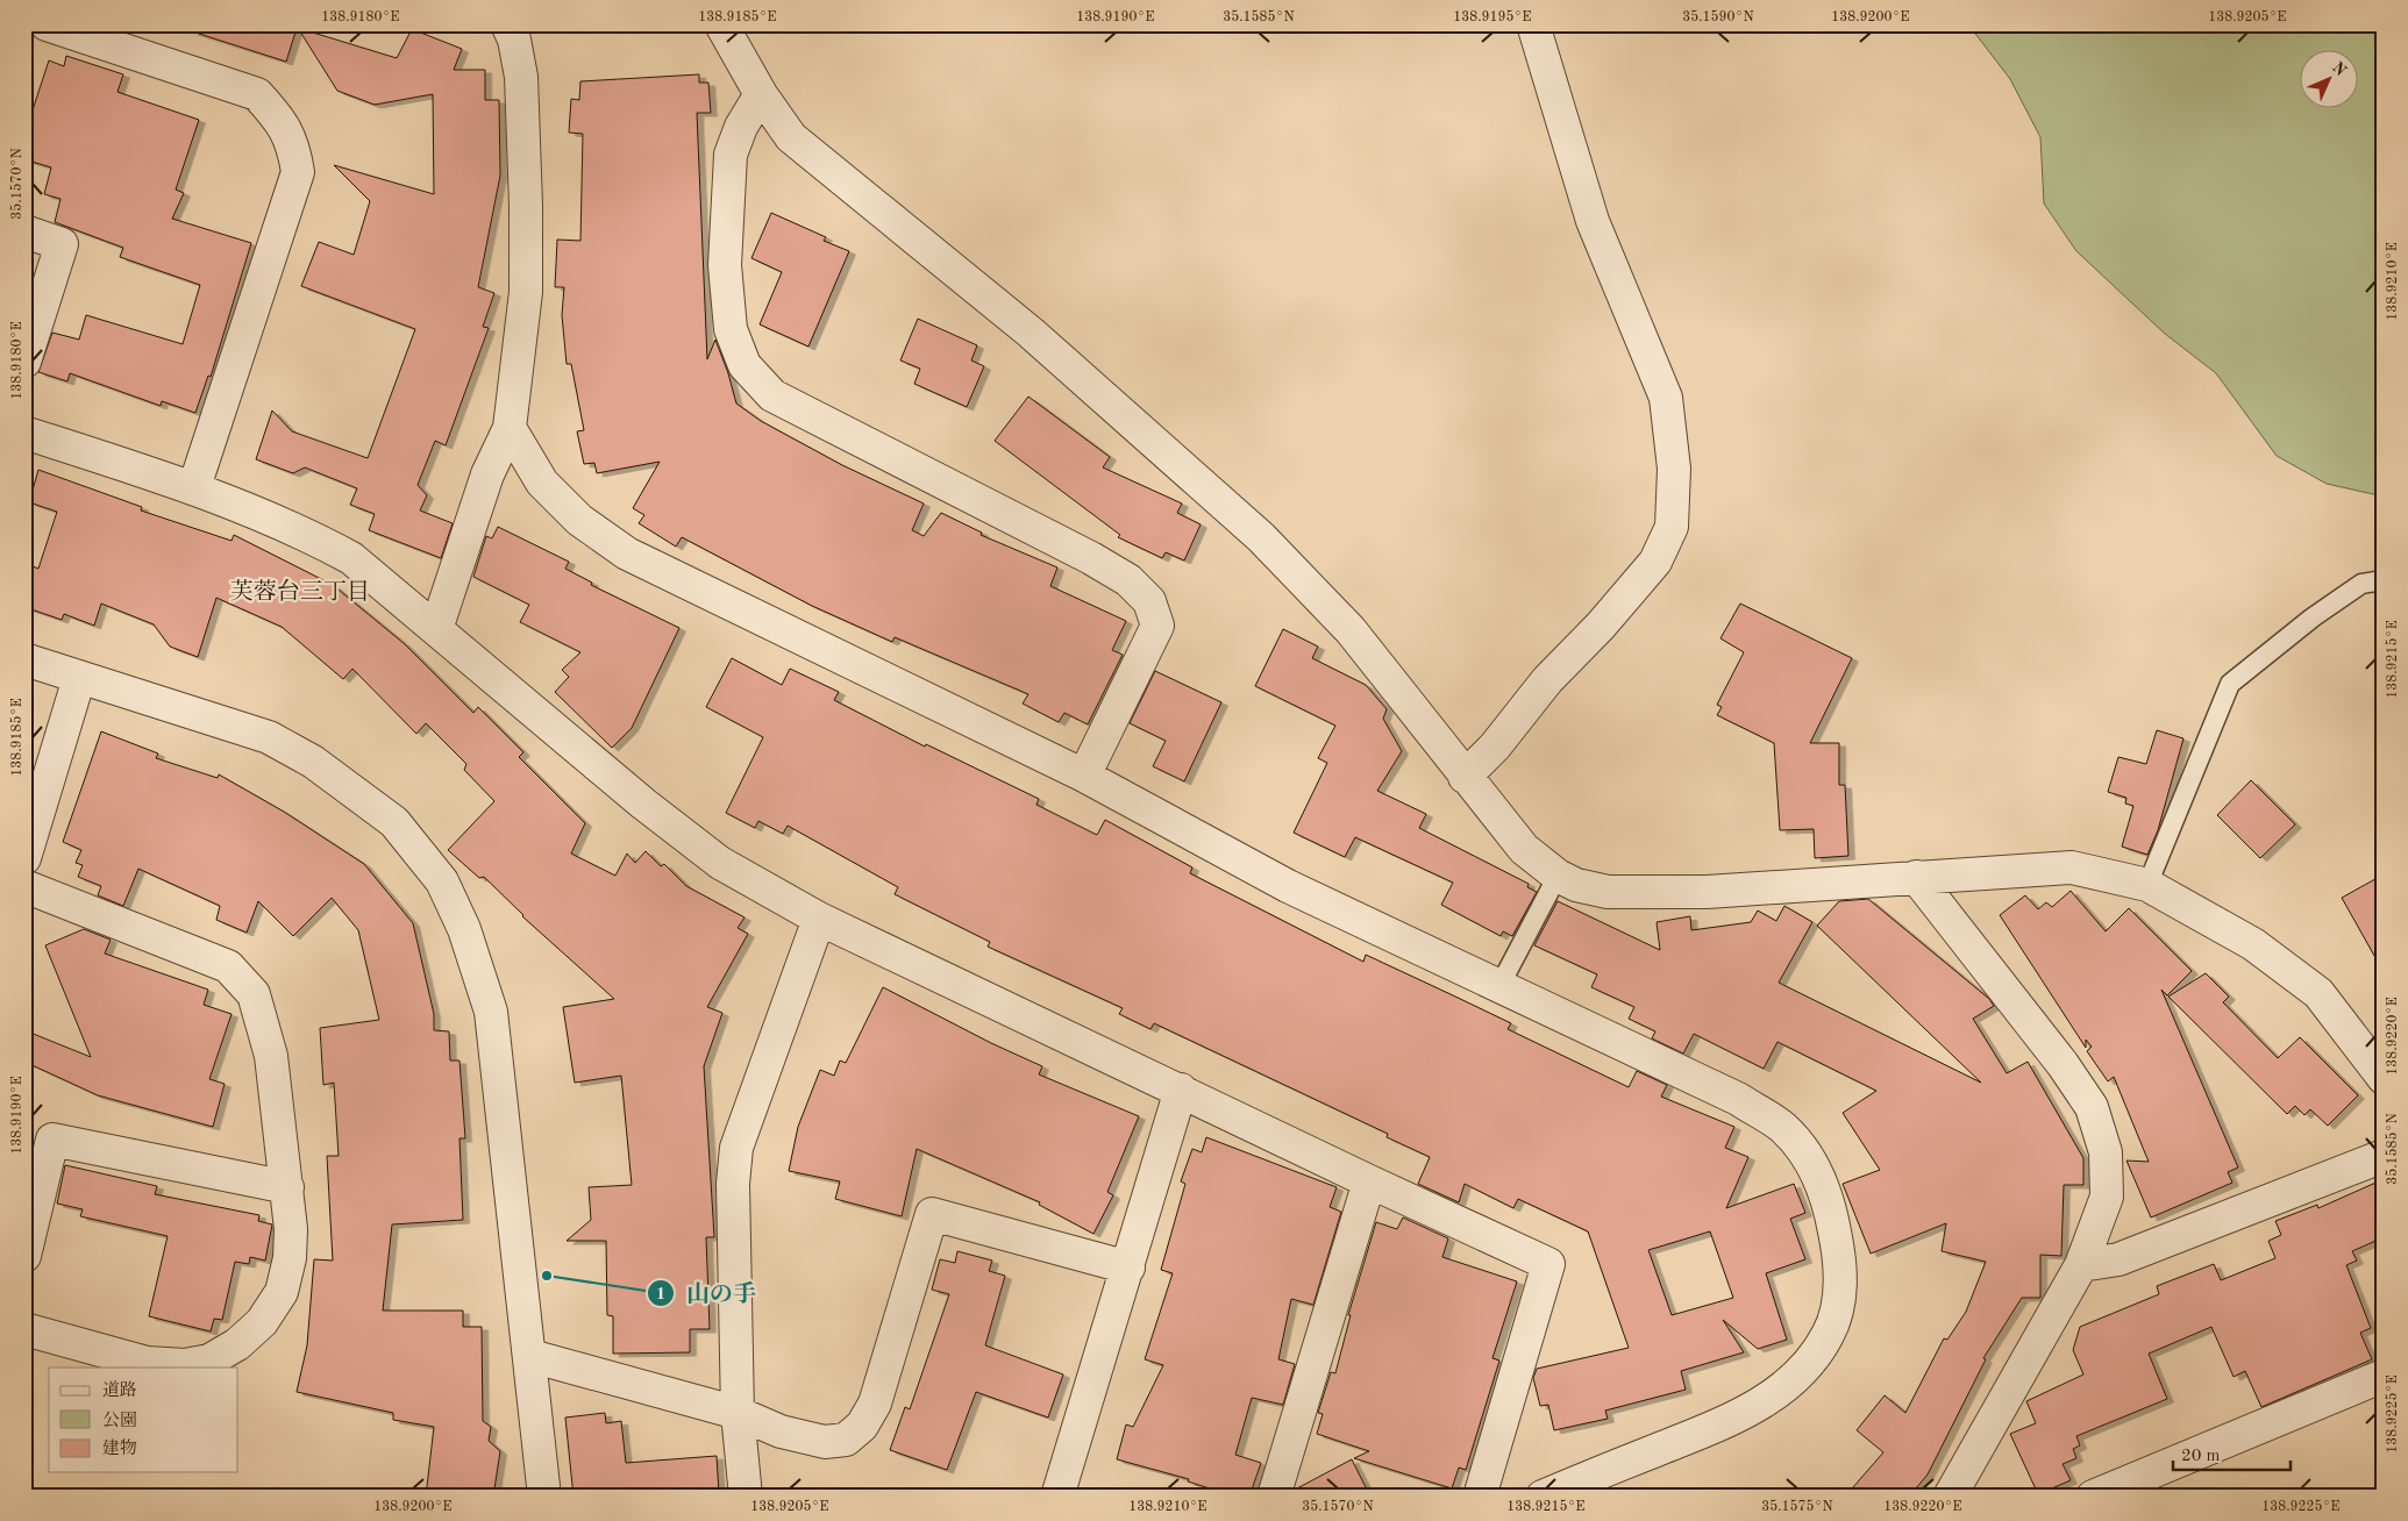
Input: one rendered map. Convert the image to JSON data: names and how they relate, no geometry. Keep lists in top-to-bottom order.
{
  "districts": ["芙蓉台三丁目"],
  "places": ["山の手"],
  "legend": ["道路", "公園", "建物"],
  "scale_bar": "20 m",
  "north": "top right",
  "coordinates": [
    "138.9180°E",
    "138.9185°E",
    "138.9190°E",
    "35.1585°N",
    "138.9195°E",
    "35.1590°N",
    "138.9200°E",
    "138.9205°E",
    "35.1570°N",
    "138.9210°E",
    "138.9215°E",
    "138.9220°E",
    "138.9225°E",
    "35.1575°N"
  ]
}
